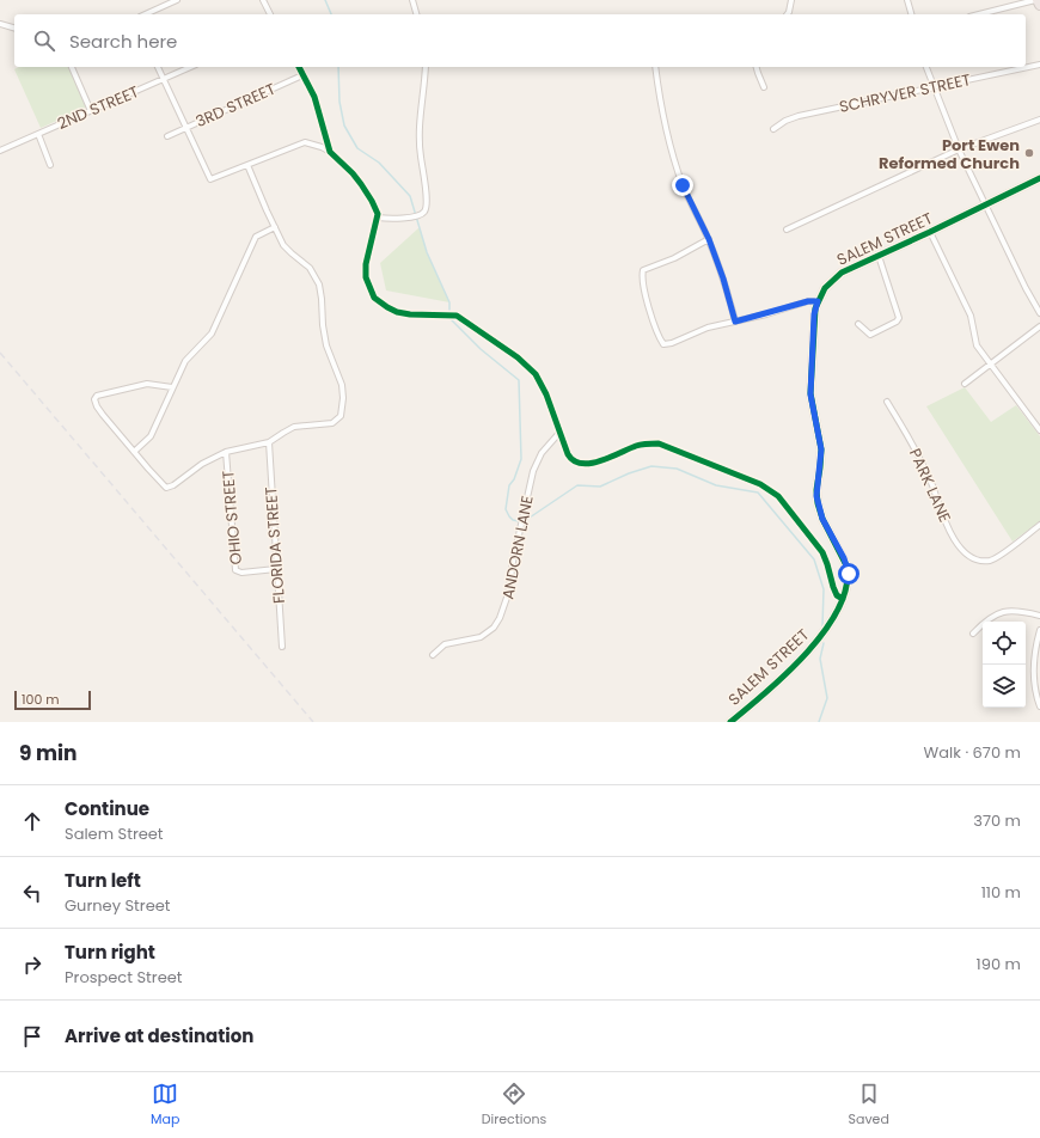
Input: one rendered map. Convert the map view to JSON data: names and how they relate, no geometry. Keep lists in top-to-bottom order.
{
  "streets": {
    "street": [
      "SCHRYVER STREET",
      "3RD STREET",
      "2ND STREET",
      "SALEM STREET",
      "PARK LANE",
      "OHIO STREET",
      "FLORIDA STREET",
      "ANDORN LANE"
    ]
  },
  "crossings": [
    ["OHIO STREET", "FLORIDA STREET"]
  ],
  "places": ["Port Ewen Reformed Church"],
  "scale_bar": "100 m",
  "page": {
    "search": "Search here",
    "scale": "100 m",
    "heading": ["9 min", "Walk · 670 m"],
    "list": [
      ["Continue", "Salem Street", "370 m"],
      ["Turn left", "Gurney Street", "110 m"],
      ["Turn right", "Prospect Street", "190 m"],
      "Arrive at destination"
    ],
    "nav": ["Map", "Directions", "Saved"]
  }
}
